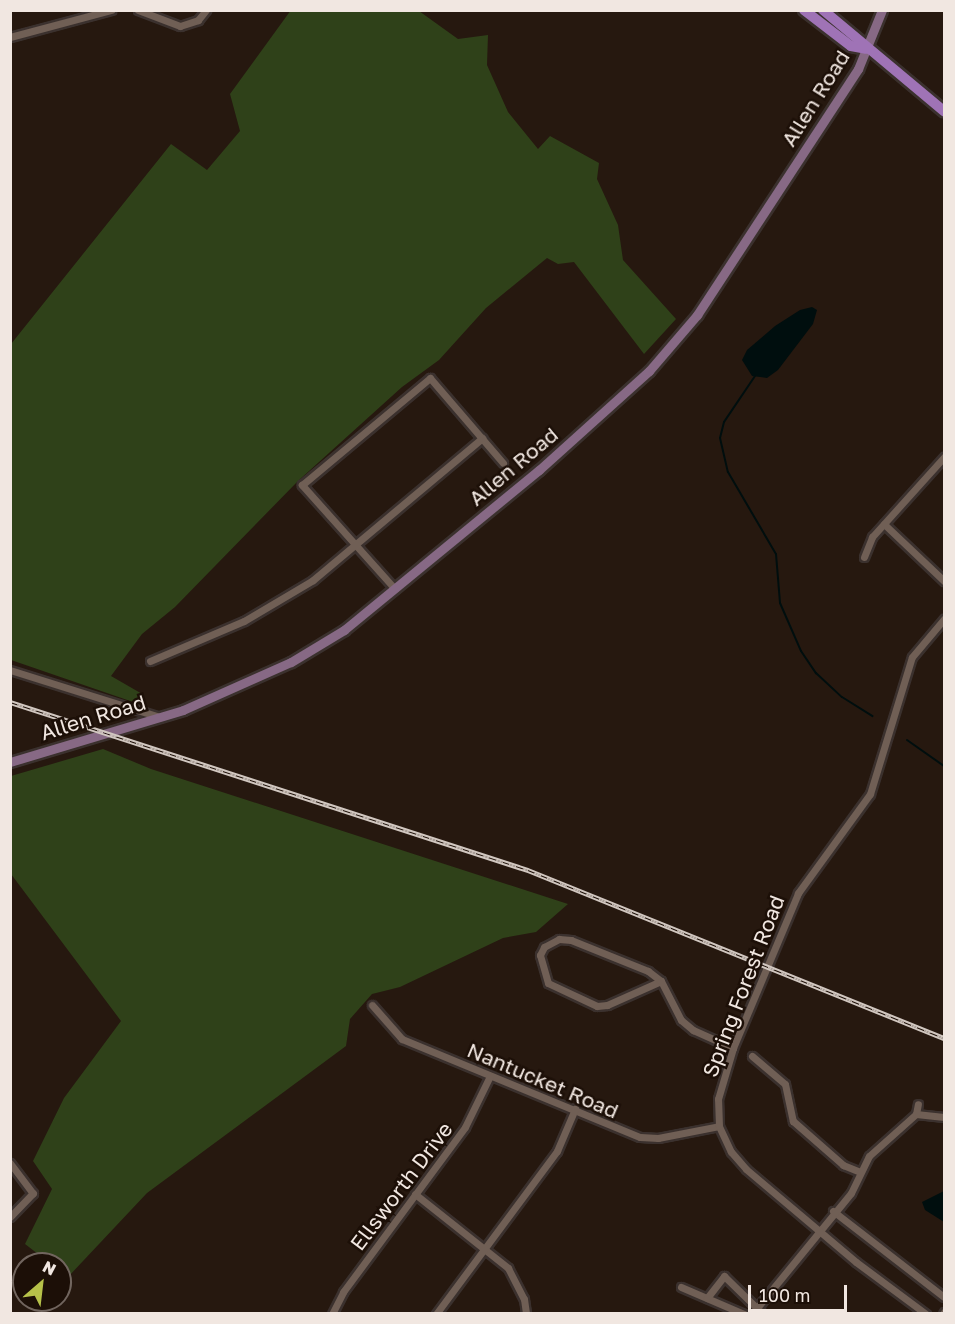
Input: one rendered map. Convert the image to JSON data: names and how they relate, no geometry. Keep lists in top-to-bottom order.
{
  "streets": {
    "main road": ["Allen Road"],
    "street": ["Spring Forest Road", "Nantucket Road", "Ellsworth Drive"]
  },
  "crossings": [
    ["Spring Forest Road", "Nantucket Road"],
    ["Nantucket Road", "Ellsworth Drive"]
  ],
  "scale_bar": "100 m",
  "north": "top right"
}
